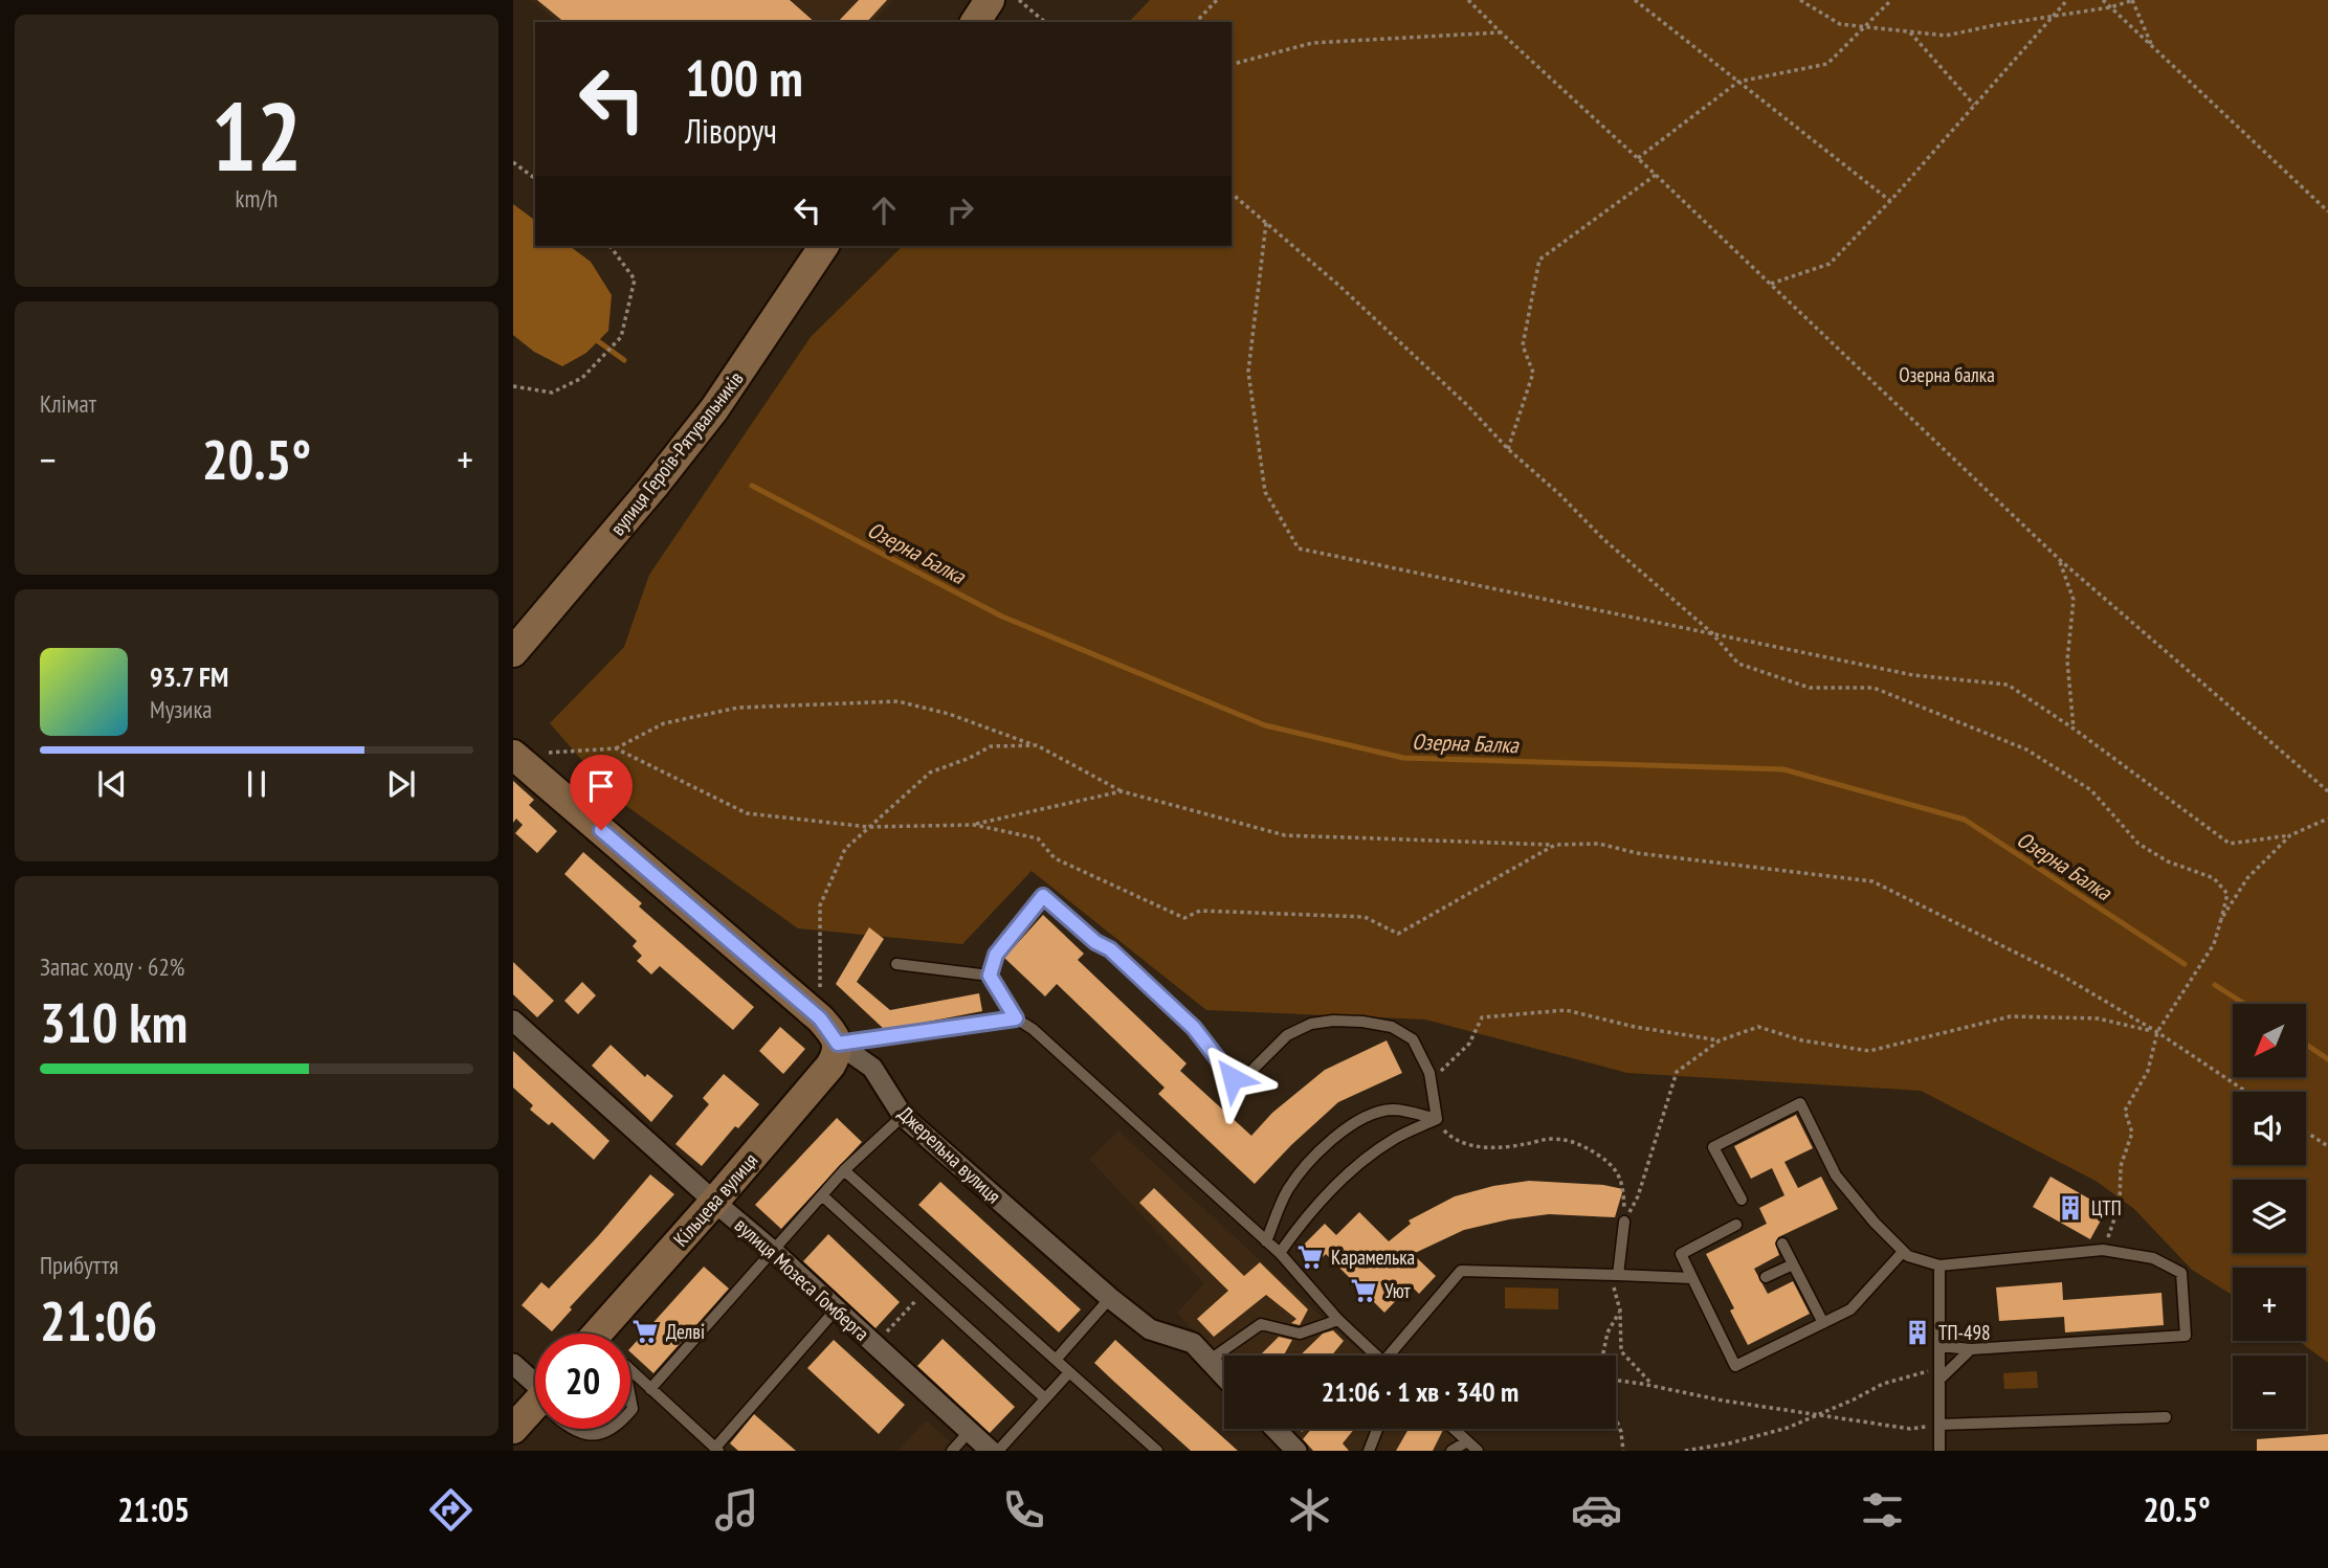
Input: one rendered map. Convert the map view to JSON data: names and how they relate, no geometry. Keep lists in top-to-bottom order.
{
  "streets": {
    "main road": ["вулиця Героїв-Рятувальників", "Джерельна вулиця", "Кільцева вулиця"],
    "street": ["вулиця Мозеса Гомберга"]
  },
  "crossings": [
    ["Джерельна вулиця", "Кільцева вулиця"],
    ["Кільцева вулиця", "вулиця Мозеса Гомберга"]
  ],
  "water": ["Озерна Балка"],
  "parks": ["Озерна балка"],
  "places": {
    "building": ["ЦТП", "ТП-498"],
    "supermarket": ["Карамелька", "Уют", "Делві"]
  },
  "north": "bottom left",
  "page": {
    "tile": [
      ["12", "km/h"],
      "Клімат",
      ["Запас ходу · 62%", "310 km"],
      ["Прибуття", "21:06"]
    ],
    "turn": ["100 m", "Ліворуч"],
    "heat": ["−", "20.5°", "+"],
    "song": ["93.7 FM", "Музика"],
    "map_buttons": ["+", "−"],
    "limit": "20",
    "trip": "21:06 · 1 хв · 340 m",
    "tabs": ["21:05", "20.5°"]
  }
}
